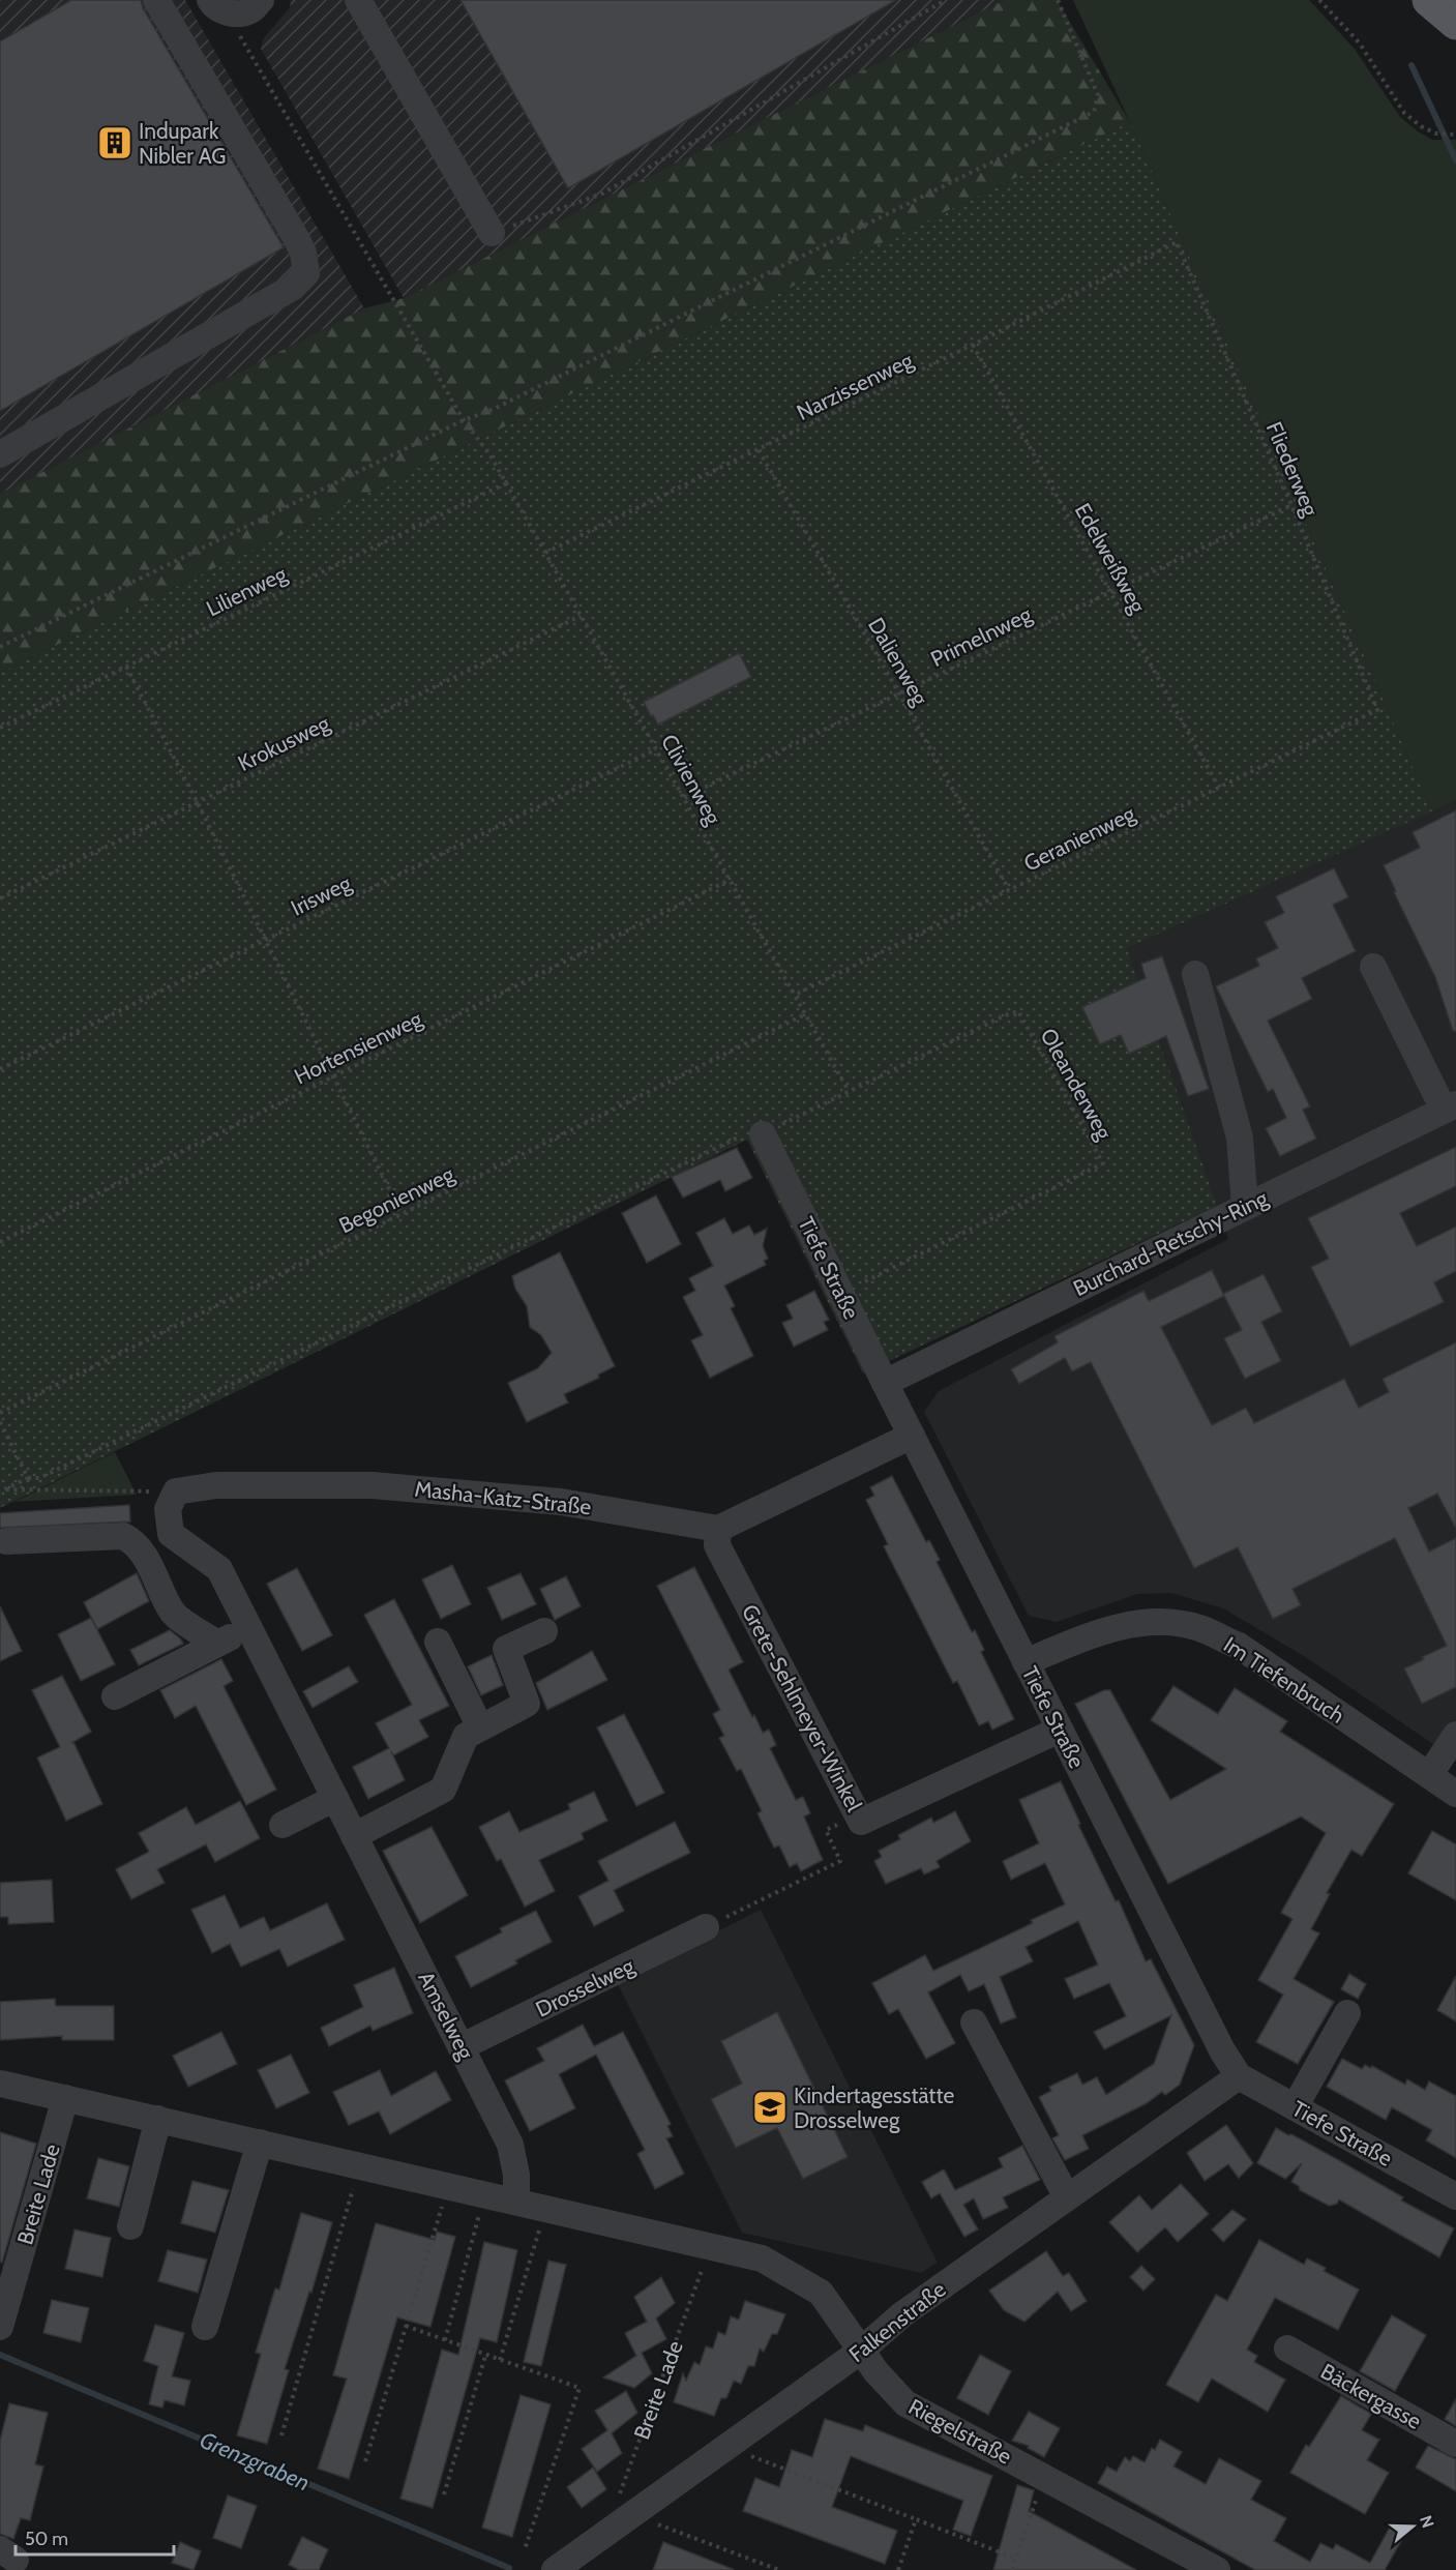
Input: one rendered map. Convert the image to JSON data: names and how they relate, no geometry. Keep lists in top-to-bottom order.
{
  "streets": {
    "street": [
      "Burchard-Retschy-Ring",
      "Tiefe Straße",
      "Masha-Katz-Straße",
      "Im Tiefenbruch",
      "Grete-Sehlmeyer-Winkel",
      "Drosselweg",
      "Amselweg",
      "Breite Lade",
      "Falkenstraße",
      "Bäckergasse",
      "Riegelstraße"
    ],
    "path": [
      "Narzissenweg",
      "Fliederweg",
      "Edelweißweg",
      "Lilienweg",
      "Primelnweg",
      "Dalienweg",
      "Krokusweg",
      "Clivienweg",
      "Geranienweg",
      "Irisweg",
      "Hortensienweg",
      "Oleanderweg",
      "Begonienweg"
    ]
  },
  "crossings": [
    ["Narzissenweg", "Fliederweg"],
    ["Narzissenweg", "Edelweißweg"],
    ["Narzissenweg", "Dalienweg"],
    ["Narzissenweg", "Clivienweg"],
    ["Fliederweg", "Primelnweg"],
    ["Fliederweg", "Geranienweg"],
    ["Edelweißweg", "Primelnweg"],
    ["Edelweißweg", "Geranienweg"],
    ["Lilienweg", "Clivienweg"],
    ["Primelnweg", "Dalienweg"],
    ["Primelnweg", "Clivienweg"],
    ["Dalienweg", "Geranienweg"],
    ["Krokusweg", "Clivienweg"],
    ["Clivienweg", "Geranienweg"],
    ["Clivienweg", "Irisweg"],
    ["Clivienweg", "Hortensienweg"],
    ["Clivienweg", "Oleanderweg"],
    ["Clivienweg", "Begonienweg"],
    ["Oleanderweg", "Tiefe Straße"],
    ["Burchard-Retschy-Ring", "Tiefe Straße"],
    ["Tiefe Straße", "Im Tiefenbruch"],
    ["Tiefe Straße", "Grete-Sehlmeyer-Winkel"],
    ["Tiefe Straße", "Falkenstraße"],
    ["Masha-Katz-Straße", "Grete-Sehlmeyer-Winkel"],
    ["Masha-Katz-Straße", "Amselweg"],
    ["Drosselweg", "Amselweg"],
    ["Breite Lade", "Falkenstraße"],
    ["Falkenstraße", "Riegelstraße"]
  ],
  "water": ["Grenzgraben"],
  "places": {
    "building": ["Indupark Nibler AG"],
    "school or university": ["Kindertagesstätte Drosselweg"]
  },
  "scale_bar": "50 m",
  "north": "right"
}
